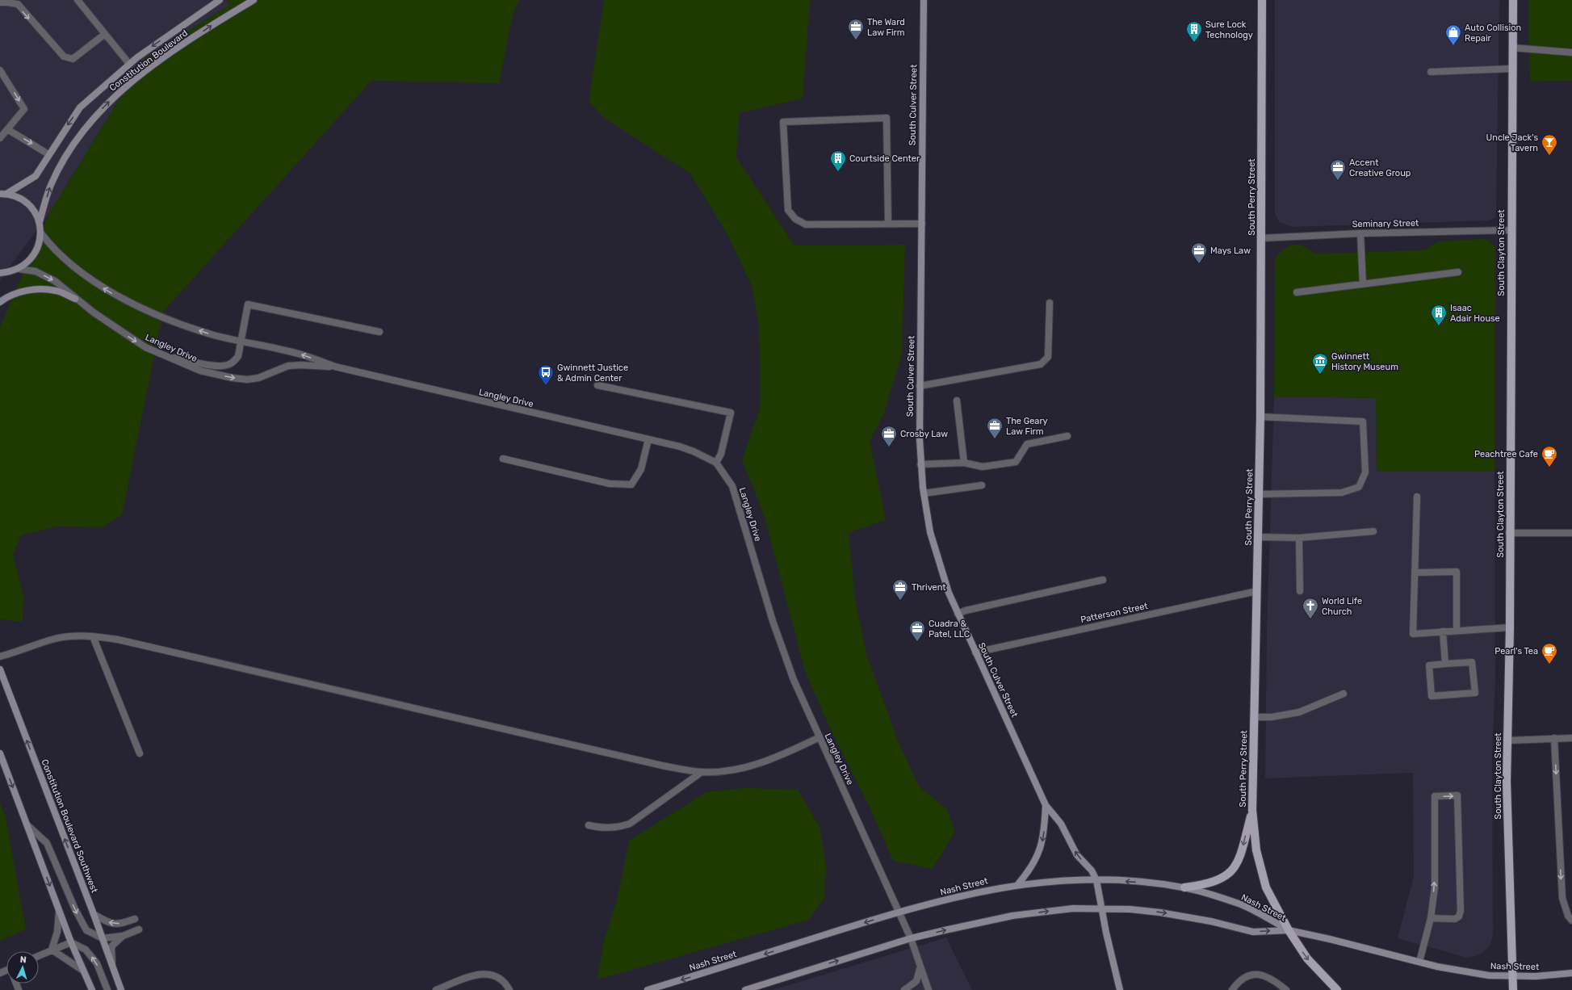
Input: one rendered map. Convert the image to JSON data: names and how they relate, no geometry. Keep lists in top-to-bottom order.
{
  "streets": {
    "main road": ["South Perry Street", "South Clayton Street"],
    "street": [
      "Constitution Boulevard",
      "South Culver Street",
      "Seminary Street",
      "Langley Drive",
      "Patterson Street",
      "Constitution Boulevard Southwest",
      "Nash Street"
    ]
  },
  "crossings": [
    ["South Culver Street", "Patterson Street"],
    ["South Perry Street", "Seminary Street"],
    ["South Perry Street", "Patterson Street"],
    ["South Perry Street", "Nash Street"],
    ["Seminary Street", "South Clayton Street"],
    ["South Clayton Street", "Nash Street"],
    ["Langley Drive", "Nash Street"]
  ],
  "places": {
    "office": [
      "The Ward Law Firm",
      "Accent Creative Group",
      "Mays Law",
      "The Geary Law Firm",
      "Crosby Law",
      "Thrivent",
      "Cuadra & Patel, LLC"
    ],
    "building": ["Sure Lock Technology", "Courtside Center", "Isaac Adair House"],
    "shop": ["Auto Collision Repair"],
    "bar": ["Uncle Jack's Tavern"],
    "museum": ["Gwinnett History Museum"],
    "bus stop": ["Gwinnett Justice & Admin Center"],
    "cafe": ["Peachtree Cafe", "Pearl's Tea"],
    "church": ["World Life Church"]
  },
  "north": "top"
}
